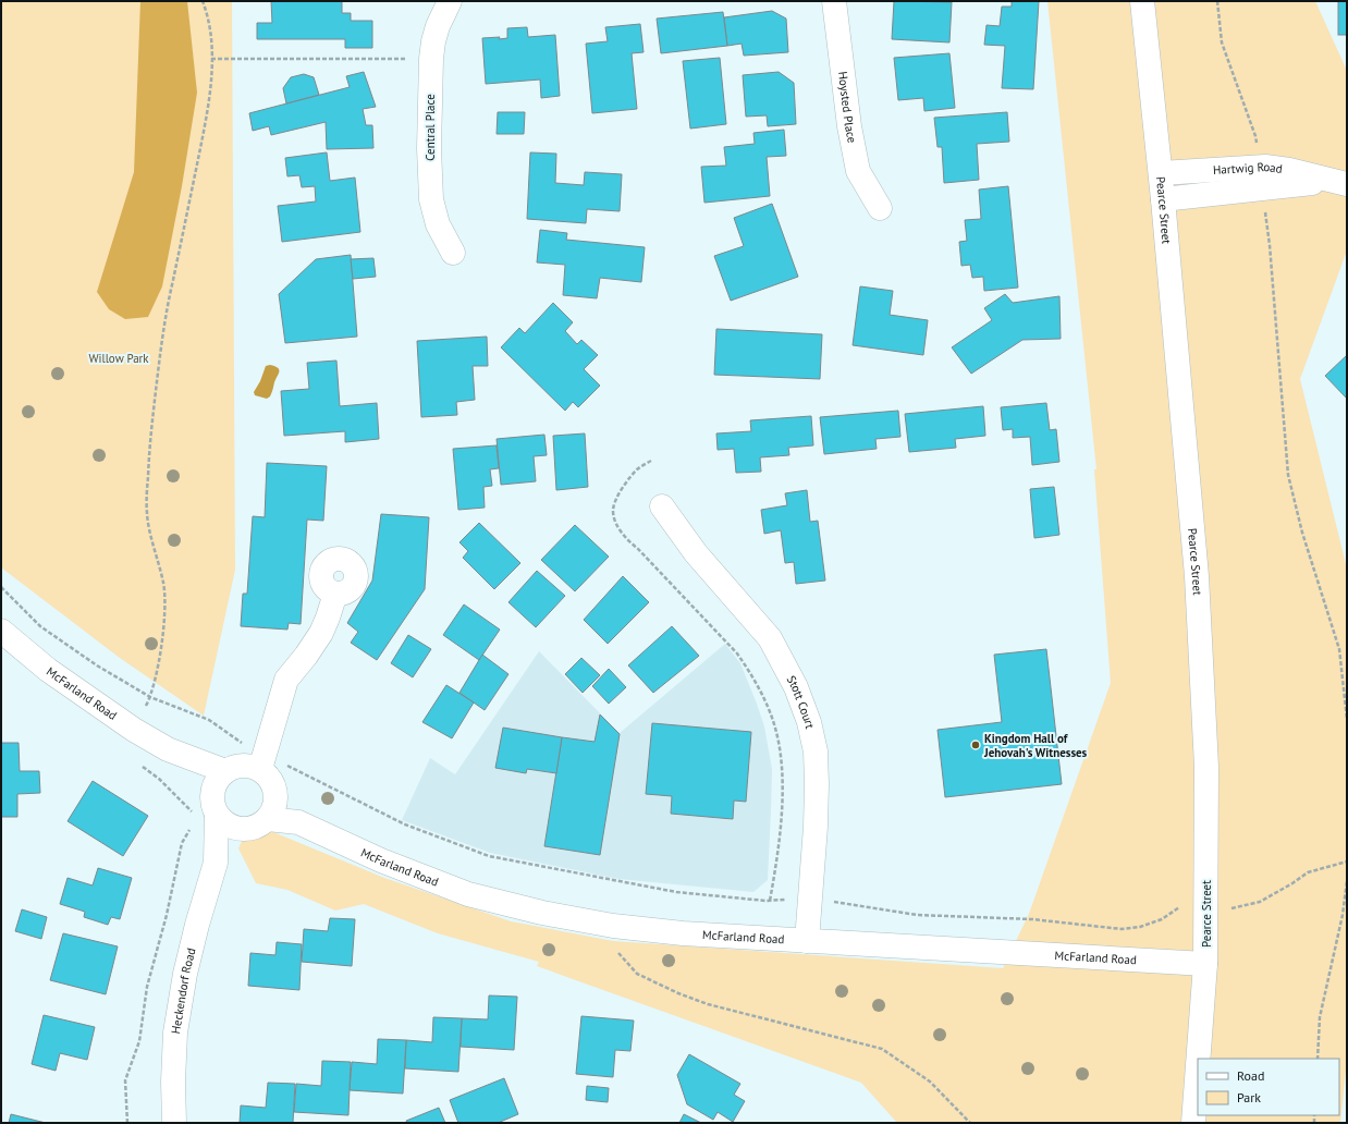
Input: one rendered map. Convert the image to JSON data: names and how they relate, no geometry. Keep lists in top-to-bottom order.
{
  "streets": {
    "street": [
      "Hoysted Place",
      "Central Place",
      "Hartwig Road",
      "Pearce Street",
      "McFarland Road",
      "Stott Court",
      "Heckendorf Road"
    ]
  },
  "crossings": [
    ["Hartwig Road", "Pearce Street"],
    ["Pearce Street", "McFarland Road"],
    ["McFarland Road", "Stott Court"],
    ["McFarland Road", "Heckendorf Road"]
  ],
  "parks": ["Willow Park"],
  "places": ["Kingdom Hall of Jehovah's Witnesses"],
  "legend": ["Road", "Park"]
}
